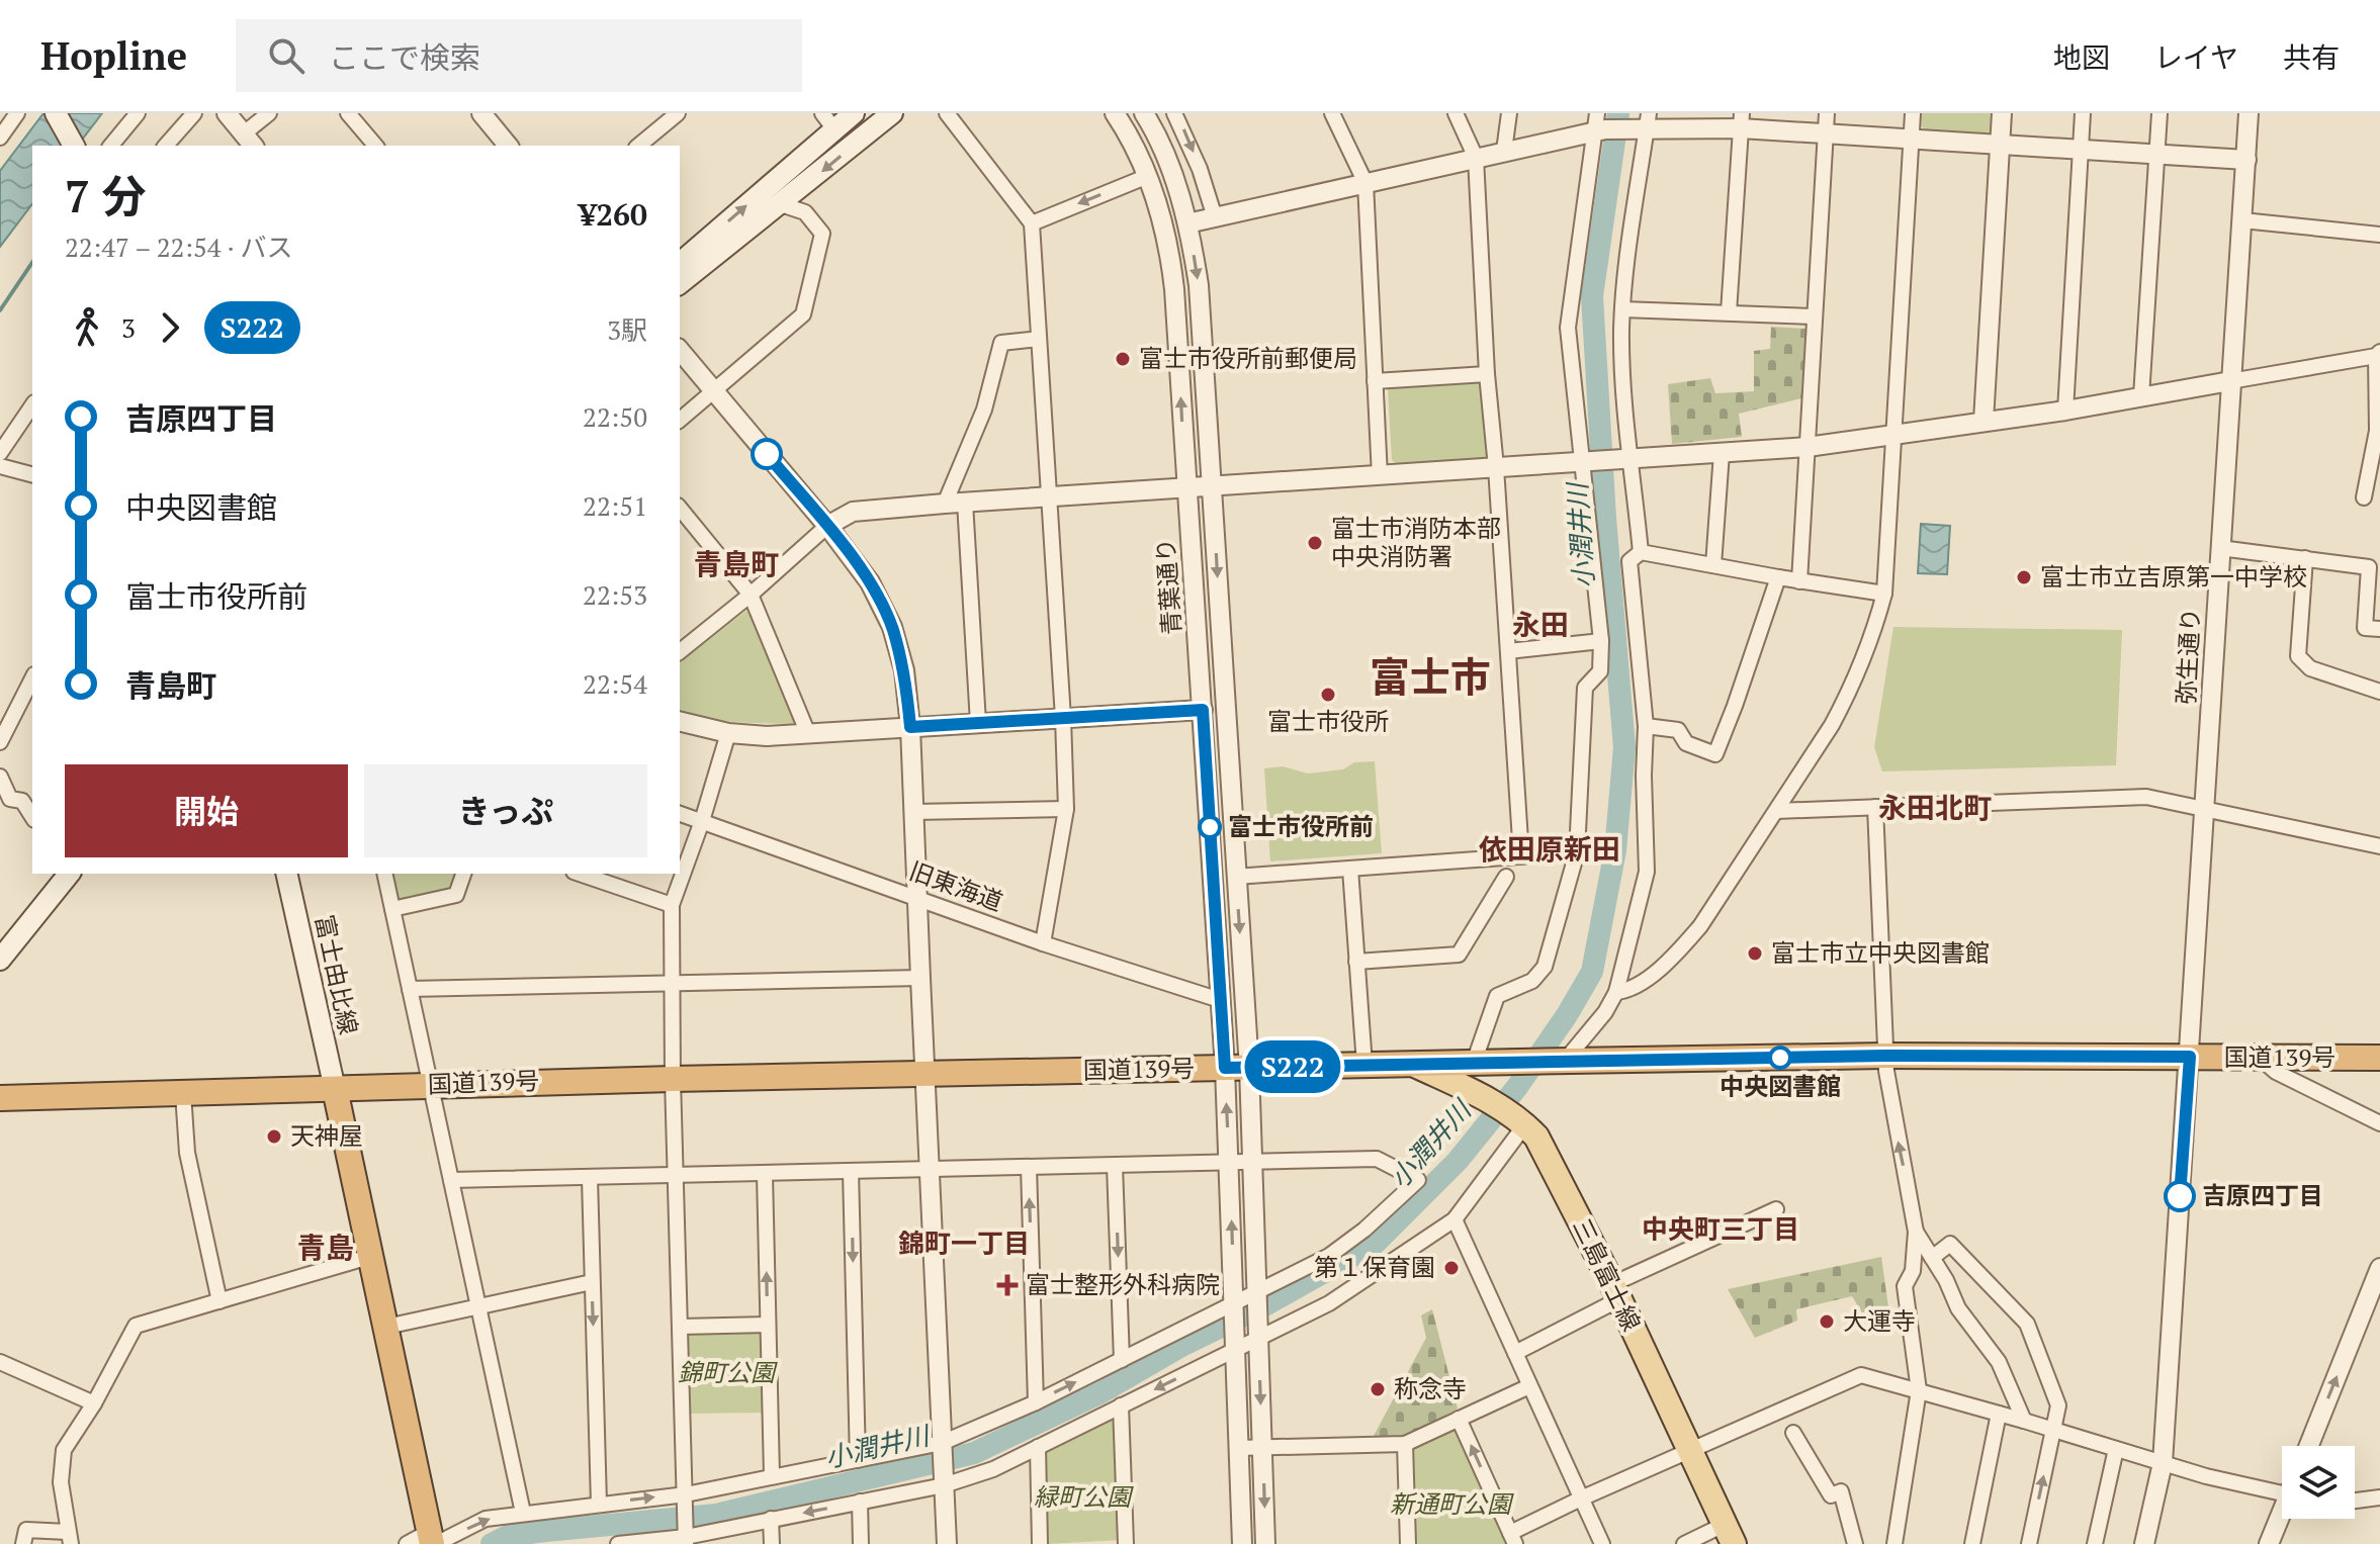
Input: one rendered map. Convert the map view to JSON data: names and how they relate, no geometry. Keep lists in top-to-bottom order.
{
  "streets": {
    "highway": ["国道139号"],
    "main road": ["富士由比線", "三島富士線"],
    "street": ["青葉通り", "弥生通り", "旧東海道"]
  },
  "crossings": [
    ["青葉通り", "旧東海道"],
    ["青葉通り", "国道139号"],
    ["弥生通り", "国道139号"],
    ["富士由比線", "国道139号"],
    ["国道139号", "三島富士線"]
  ],
  "districts": [
    "青島町",
    "永田",
    "富士市",
    "永田北町",
    "依田原新田",
    "中央町三丁目",
    "錦町一丁目",
    "青島"
  ],
  "water": ["小潤井川"],
  "parks": ["錦町公園", "緑町公園", "新通町公園"],
  "places": {
    "other": [
      "富士市役所前郵便局",
      "富士市消防本部 中央消防署",
      "富士市立吉原第一中学校",
      "富士市役所",
      "富士市役所前",
      "富士市立中央図書館",
      "中央図書館",
      "天神屋",
      "吉原四丁目",
      "第１保育園",
      "大運寺",
      "称念寺"
    ],
    "health": ["富士整形外科病院"]
  },
  "lines": ["bus line S222"],
  "page": {
    "header": "Hopline",
    "search": "ここで検索",
    "nav": ["地図", "レイヤ", "共有"],
    "on_map": "S222",
    "heading": ["7 分", "22:47 – 22:54 · バス", "¥260"],
    "legs": ["3", "S222", "3駅"],
    "list": [
      {
        "name": "吉原四丁目",
        "value": "22:50"
      },
      {
        "name": "中央図書館",
        "value": "22:51"
      },
      {
        "name": "富士市役所前",
        "value": "22:53"
      },
      {
        "name": "青島町",
        "value": "22:54"
      }
    ],
    "buttons": ["開始", "きっぷ"]
  }
}
